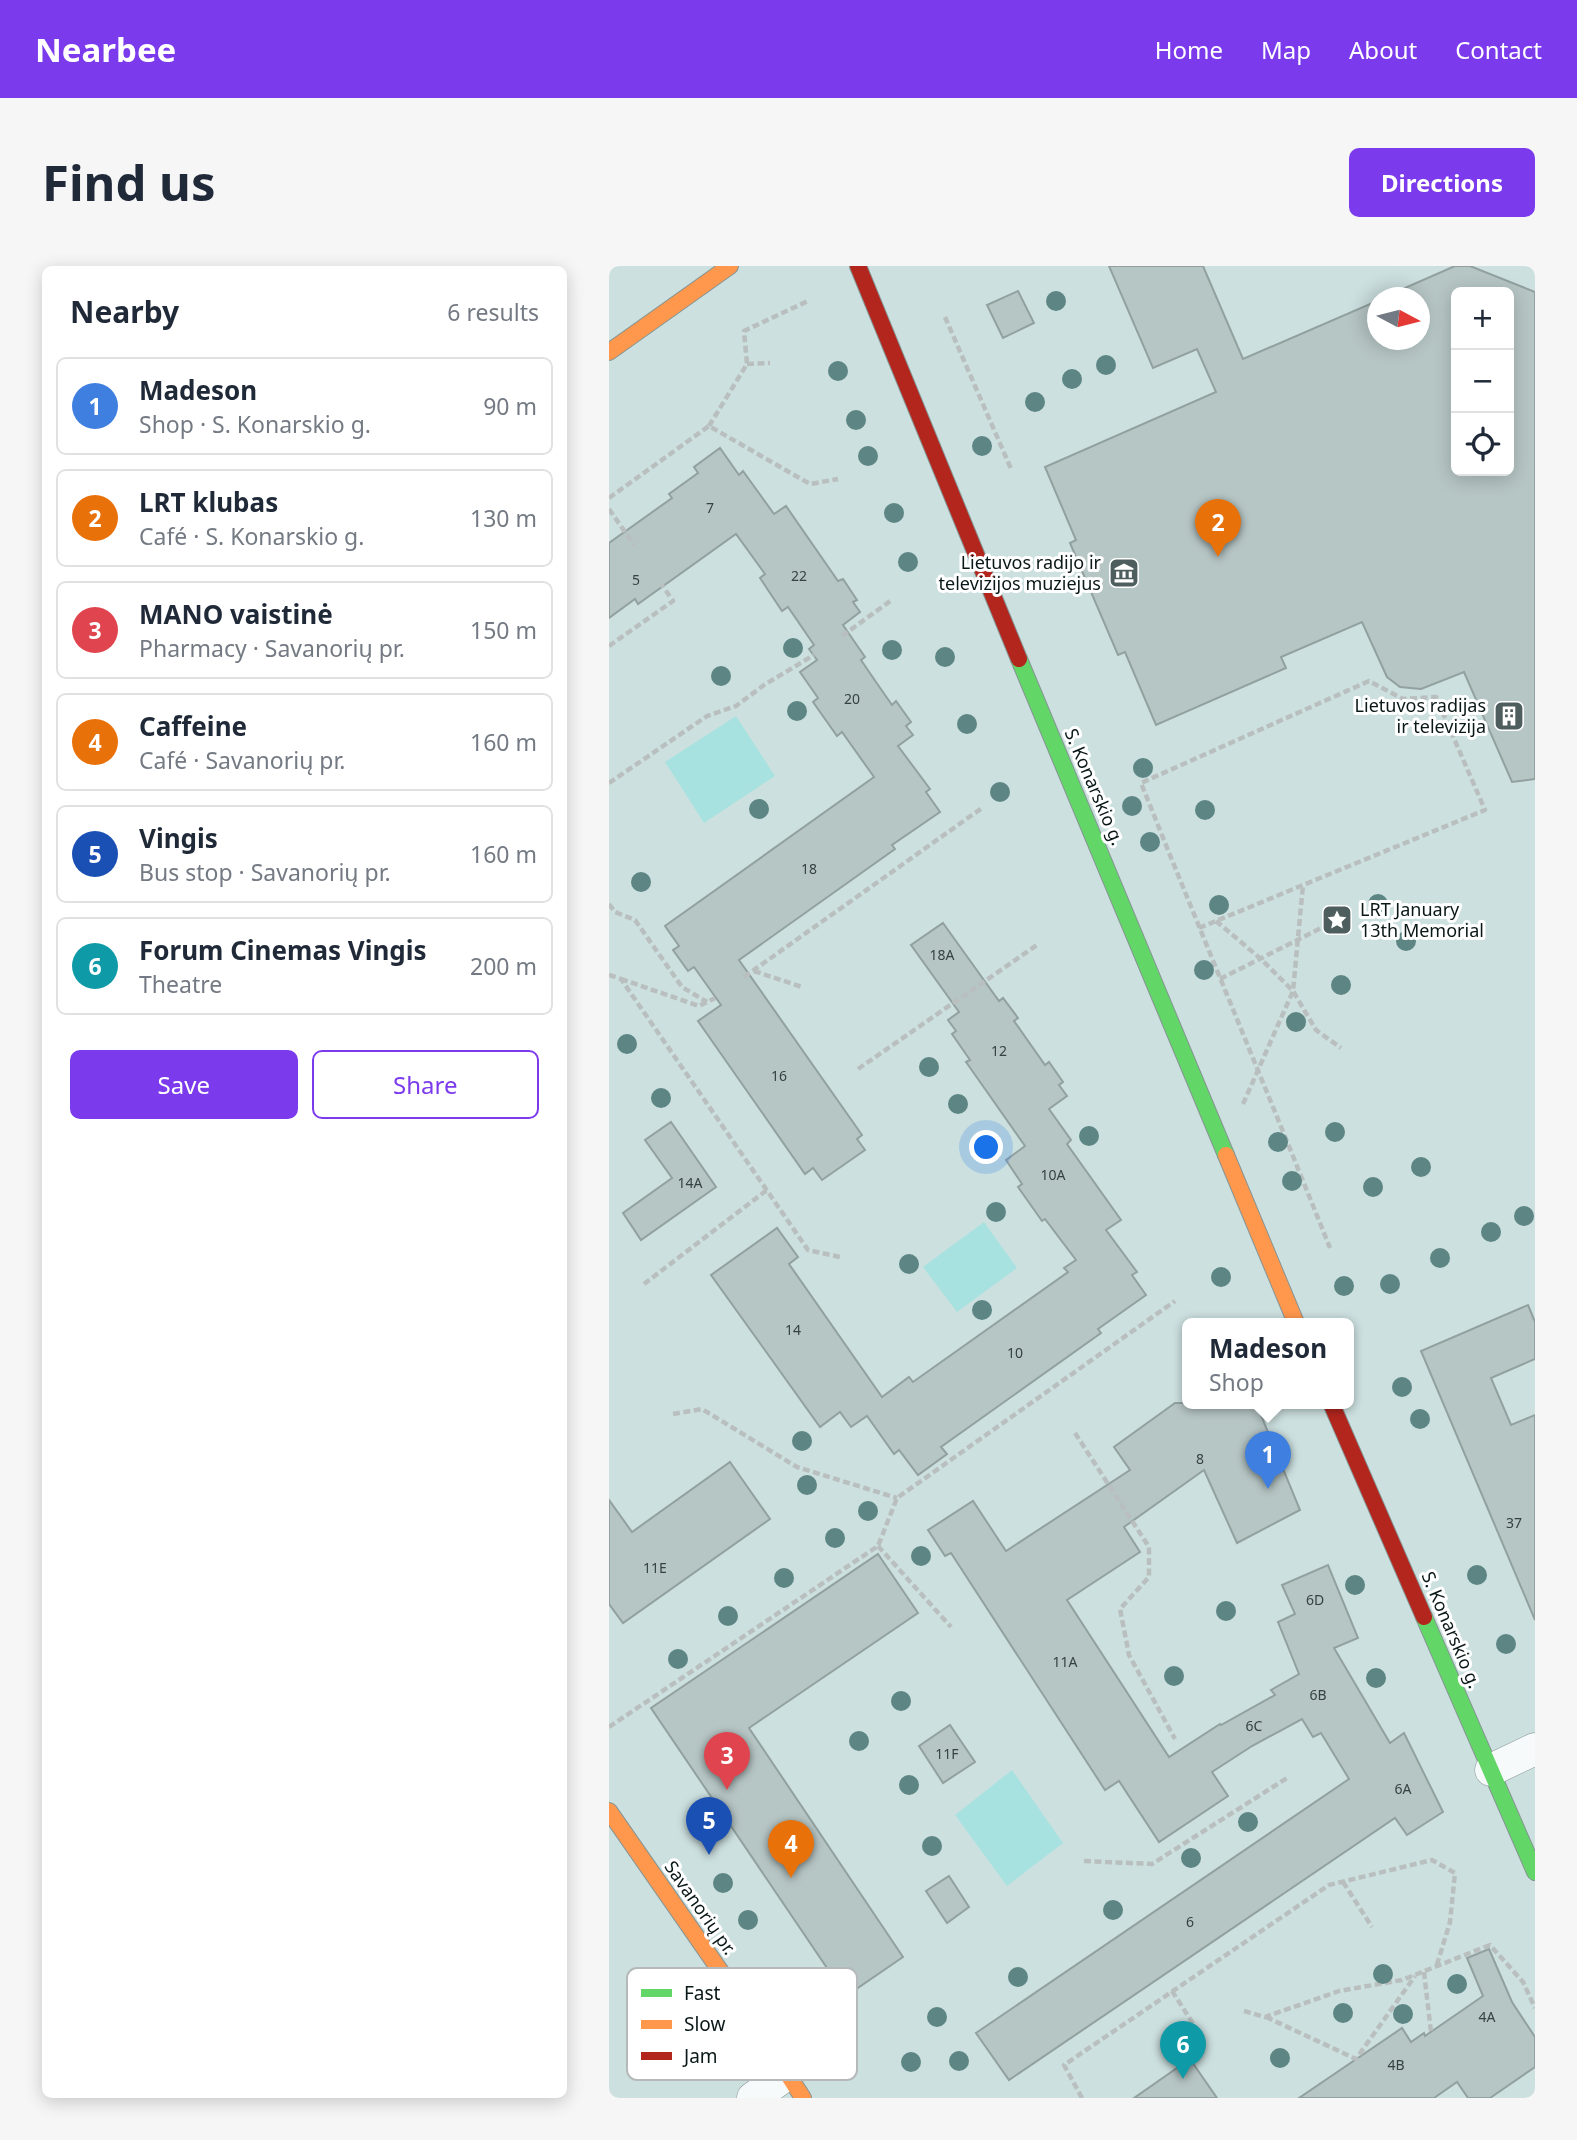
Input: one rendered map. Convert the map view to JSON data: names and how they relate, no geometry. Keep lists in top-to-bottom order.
{
  "streets": {
    "street": ["S. Konarskio g.", "Savanorių pr."]
  },
  "places": {
    "museum": ["Lietuvos radijo ir televizijos muziejus"],
    "building": ["Lietuvos radijas ir televizija"],
    "place": ["LRT January 13th Memorial"]
  },
  "house_numbers": [
    "7",
    "22",
    "5",
    "20",
    "18",
    "18A",
    "12",
    "16",
    "10A",
    "14A",
    "14",
    "10",
    "8",
    "37",
    "11E",
    "6D",
    "11A",
    "6B",
    "6C",
    "11F",
    "6A",
    "6",
    "4A",
    "4B"
  ],
  "legend": ["Fast", "Slow", "Jam"],
  "north": "right",
  "page": {
    "header": "Nearbee",
    "nav": [
      "Home",
      "Map",
      "About",
      "Contact"
    ],
    "buttons": [
      "Directions",
      ["Save", "Share"]
    ],
    "title": "Find us",
    "heading": ["Nearby", "6 results"],
    "map_buttons": ["+", "−"],
    "list": [
      {
        "mark": "1",
        "name": "Madeson",
        "note": "Shop · S. Konarskio g.",
        "value": "90 m"
      },
      {
        "mark": "2",
        "name": "LRT klubas",
        "note": "Café · S. Konarskio g.",
        "value": "130 m"
      },
      {
        "mark": "3",
        "name": "MANO vaistinė",
        "note": "Pharmacy · Savanorių pr.",
        "value": "150 m"
      },
      {
        "mark": "4",
        "name": "Caffeine",
        "note": "Café · Savanorių pr.",
        "value": "160 m"
      },
      {
        "mark": "5",
        "name": "Vingis",
        "note": "Bus stop · Savanorių pr.",
        "value": "160 m"
      },
      {
        "mark": "6",
        "name": "Forum Cinemas Vingis",
        "note": "Theatre",
        "value": "200 m"
      }
    ],
    "pins": [
      "2",
      "1",
      "3",
      "5",
      "4",
      "6"
    ],
    "popup": ["Madeson", "Shop"]
  }
}
